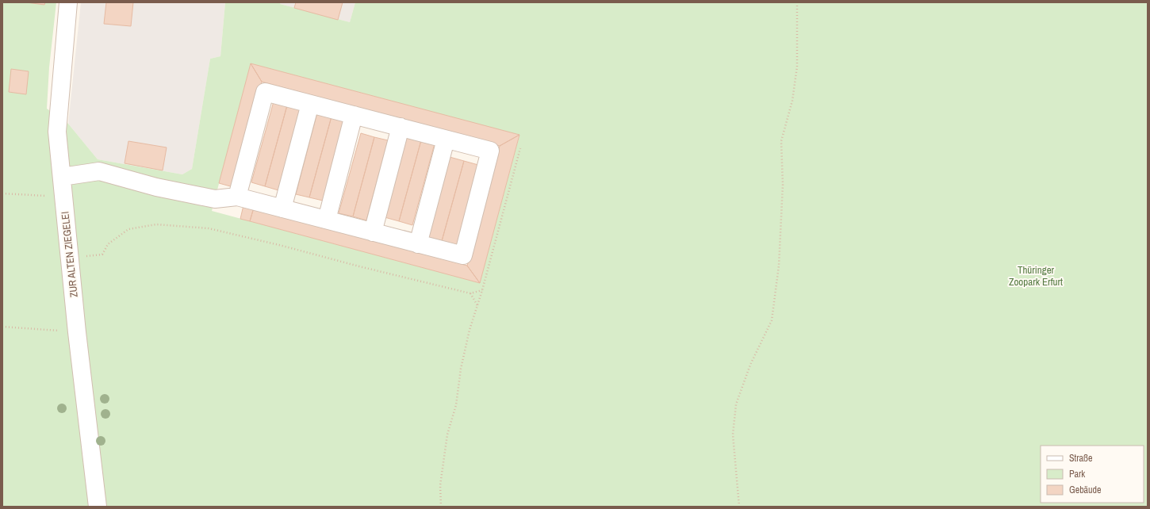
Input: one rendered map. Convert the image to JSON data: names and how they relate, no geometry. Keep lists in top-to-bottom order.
{
  "streets": {
    "lane": ["ZUR ALTEN ZIEGELEI"]
  },
  "parks": ["Thüringer Zoopark Erfurt"],
  "legend": ["Straße", "Park", "Gebäude"]
}
